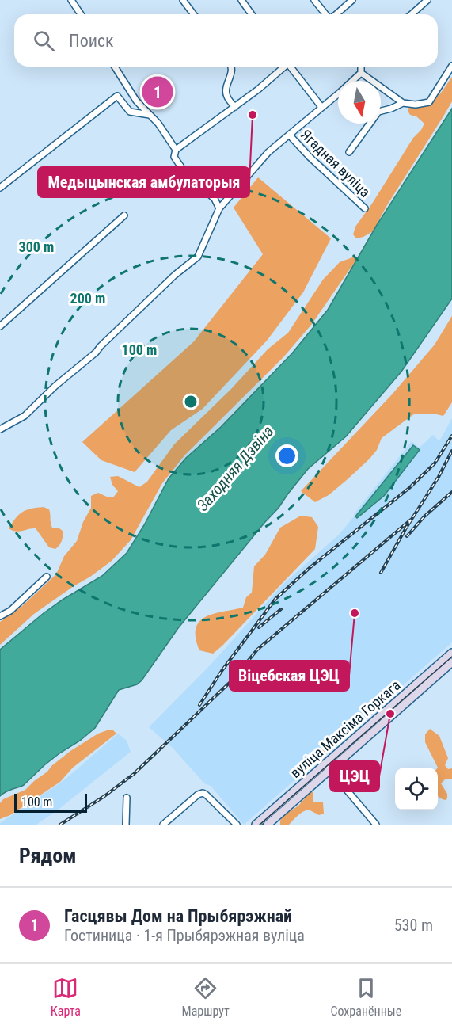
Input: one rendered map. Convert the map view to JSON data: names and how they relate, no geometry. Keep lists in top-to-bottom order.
{
  "streets": {
    "main road": ["вуліца Максіма Горкага"],
    "street": ["Ягадная вуліца"]
  },
  "water": ["Заходняя Дзвіна"],
  "places": ["Медыцынская амбулаторыя", "Віцебская ЦЭЦ", "ЦЭЦ"],
  "scale_bar": "100 m",
  "north": "bottom",
  "page": {
    "search": "Поиск",
    "pins": "1",
    "scale": "100 m",
    "heading": "Рядом",
    "list": [
      {
        "mark": "1",
        "name": "Гасцявы Дом на Прыбярэжнай",
        "note": "Гостиница · 1-я Прыбярэжная вуліца",
        "value": "530 m"
      }
    ],
    "nav": ["Карта", "Маршрут", "Сохранённые"]
  },
  "rings": ["300 m", "200 m", "100 m"]
}
